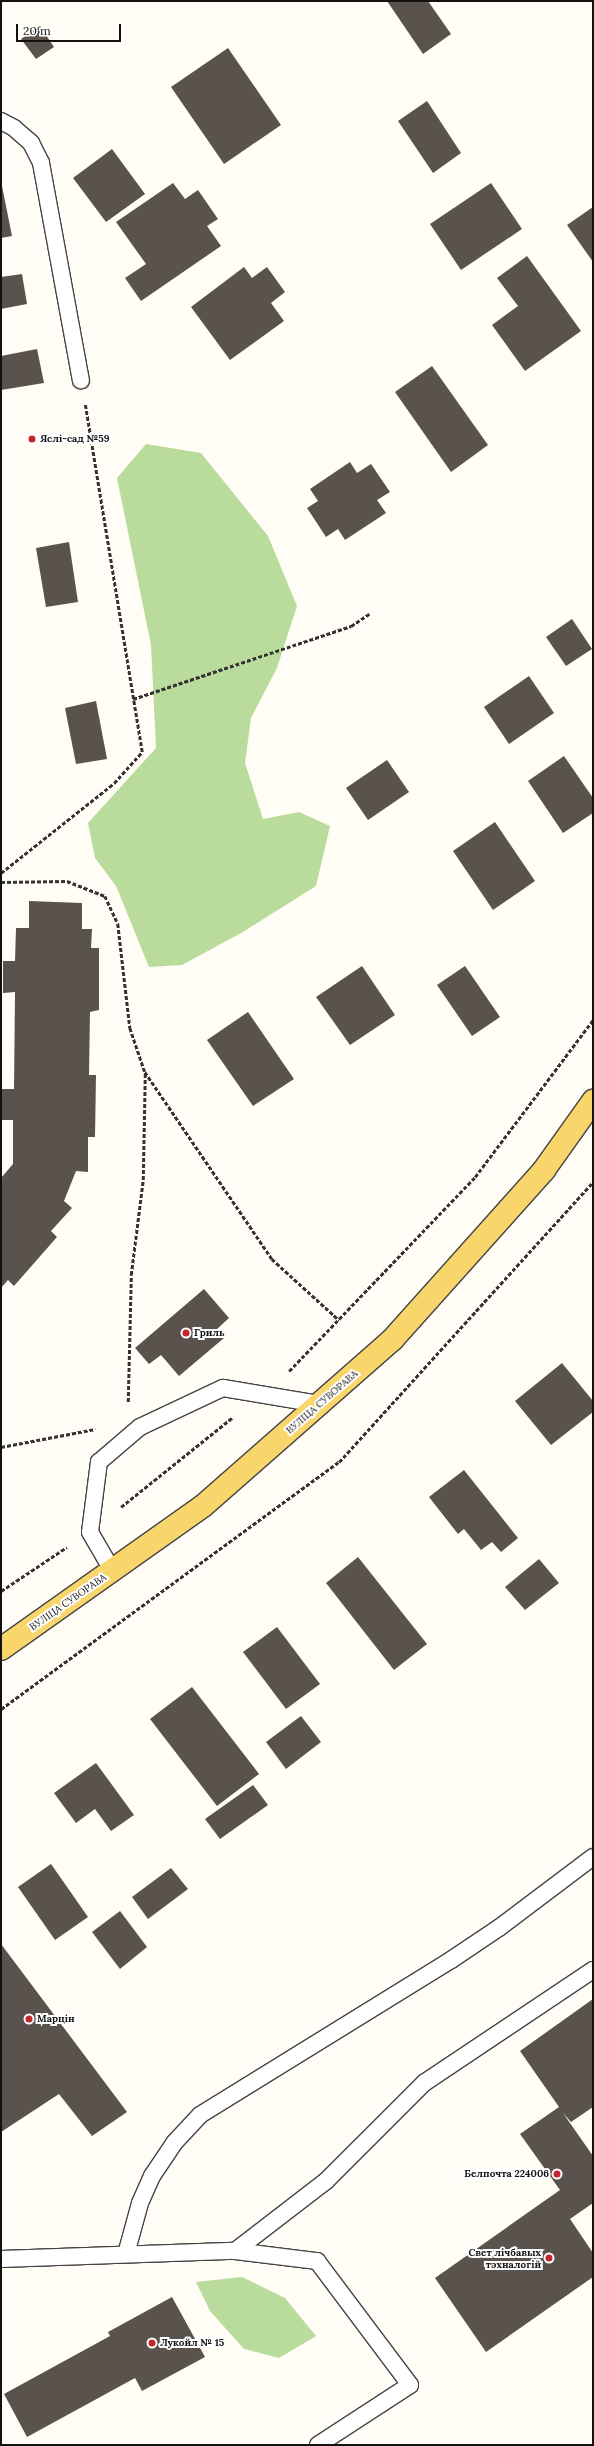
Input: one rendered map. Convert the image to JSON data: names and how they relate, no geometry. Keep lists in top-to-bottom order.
{
  "streets": {
    "main road": ["ВУЛІЦА СУВОРАВА"]
  },
  "places": [
    "Яслі-сад №59",
    "Гриль",
    "Марцін",
    "Белпочта 224006",
    "Свет лічбавых тэхналогій",
    "Лукойл № 15"
  ],
  "scale_bar": "20 m"
}
